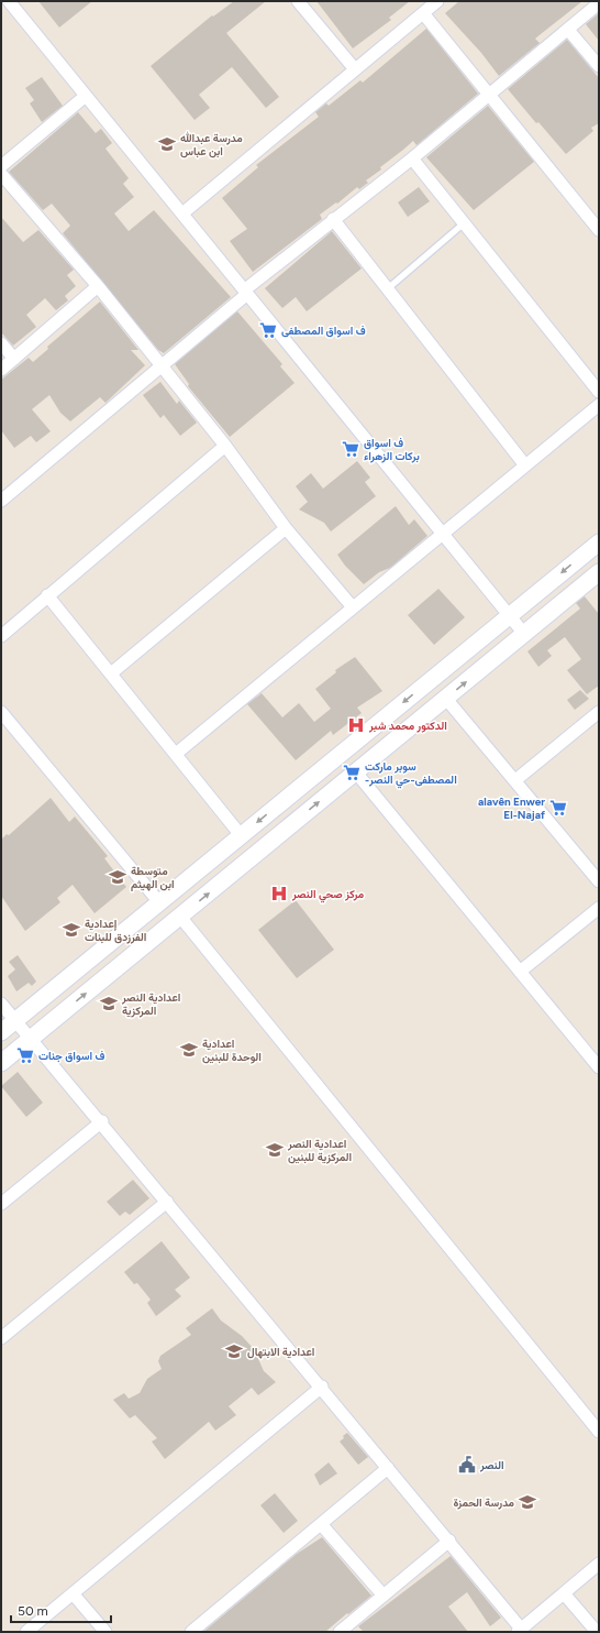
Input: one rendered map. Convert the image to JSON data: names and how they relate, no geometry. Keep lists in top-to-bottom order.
{
  "places": {
    "school or university": [
      "مدرسة عبدالله ابن عباس",
      "متوسطة ابن الهيثم",
      "إعدادية الفرزدق للبنات",
      "اعدادية النصر المركزية",
      "اعدادية الوحدة للبنين",
      "اعدادية النصر المركزية للبنين",
      "اعدادية الابتهال",
      "مدرسة الحمزة"
    ],
    "supermarket": [
      "ف اسواق المصطفى",
      "ف اسواق بركات الزهراء",
      "سوبر ماركت -المصطفى-حي النصر",
      "alavên Enwer El-Najaf",
      "ف اسواق جنات"
    ],
    "hospital": ["الدكتور محمد شبر", "مركز صحي النصر"],
    "public building": ["النصر"]
  },
  "scale_bar": "50 m"
}
